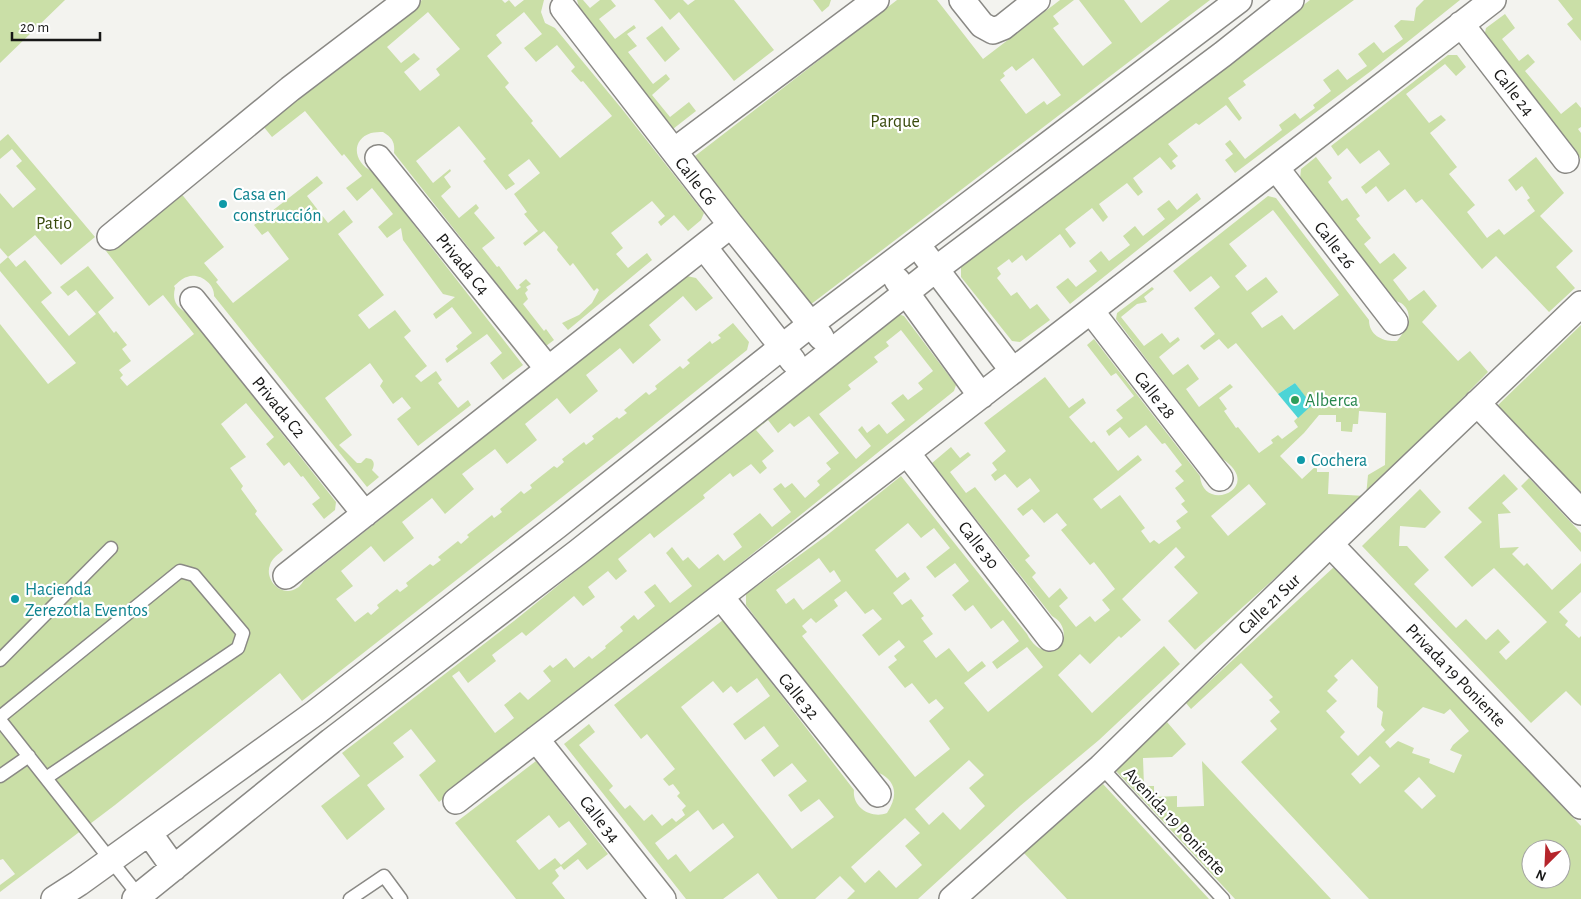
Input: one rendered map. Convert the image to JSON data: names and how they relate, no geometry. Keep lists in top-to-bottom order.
{
  "streets": {
    "street": [
      "Calle 24",
      "Calle C6",
      "Calle 26",
      "Privada C4",
      "Calle 28",
      "Privada C2",
      "Calle 30",
      "Calle 21 Sur",
      "Privada 19 Poniente",
      "Calle 32",
      "Calle 34"
    ],
    "lane": ["Avenida 19 Poniente"]
  },
  "crossings": [
    ["Calle 21 Sur", "Privada 19 Poniente"],
    ["Calle 21 Sur", "Avenida 19 Poniente"]
  ],
  "parks": ["Parque", "Patio"],
  "places": [
    "Casa en construcción",
    "Alberca",
    "Cochera",
    "Hacienda Zerezotla Eventos"
  ],
  "scale_bar": "20 m",
  "north": "bottom left"
}
